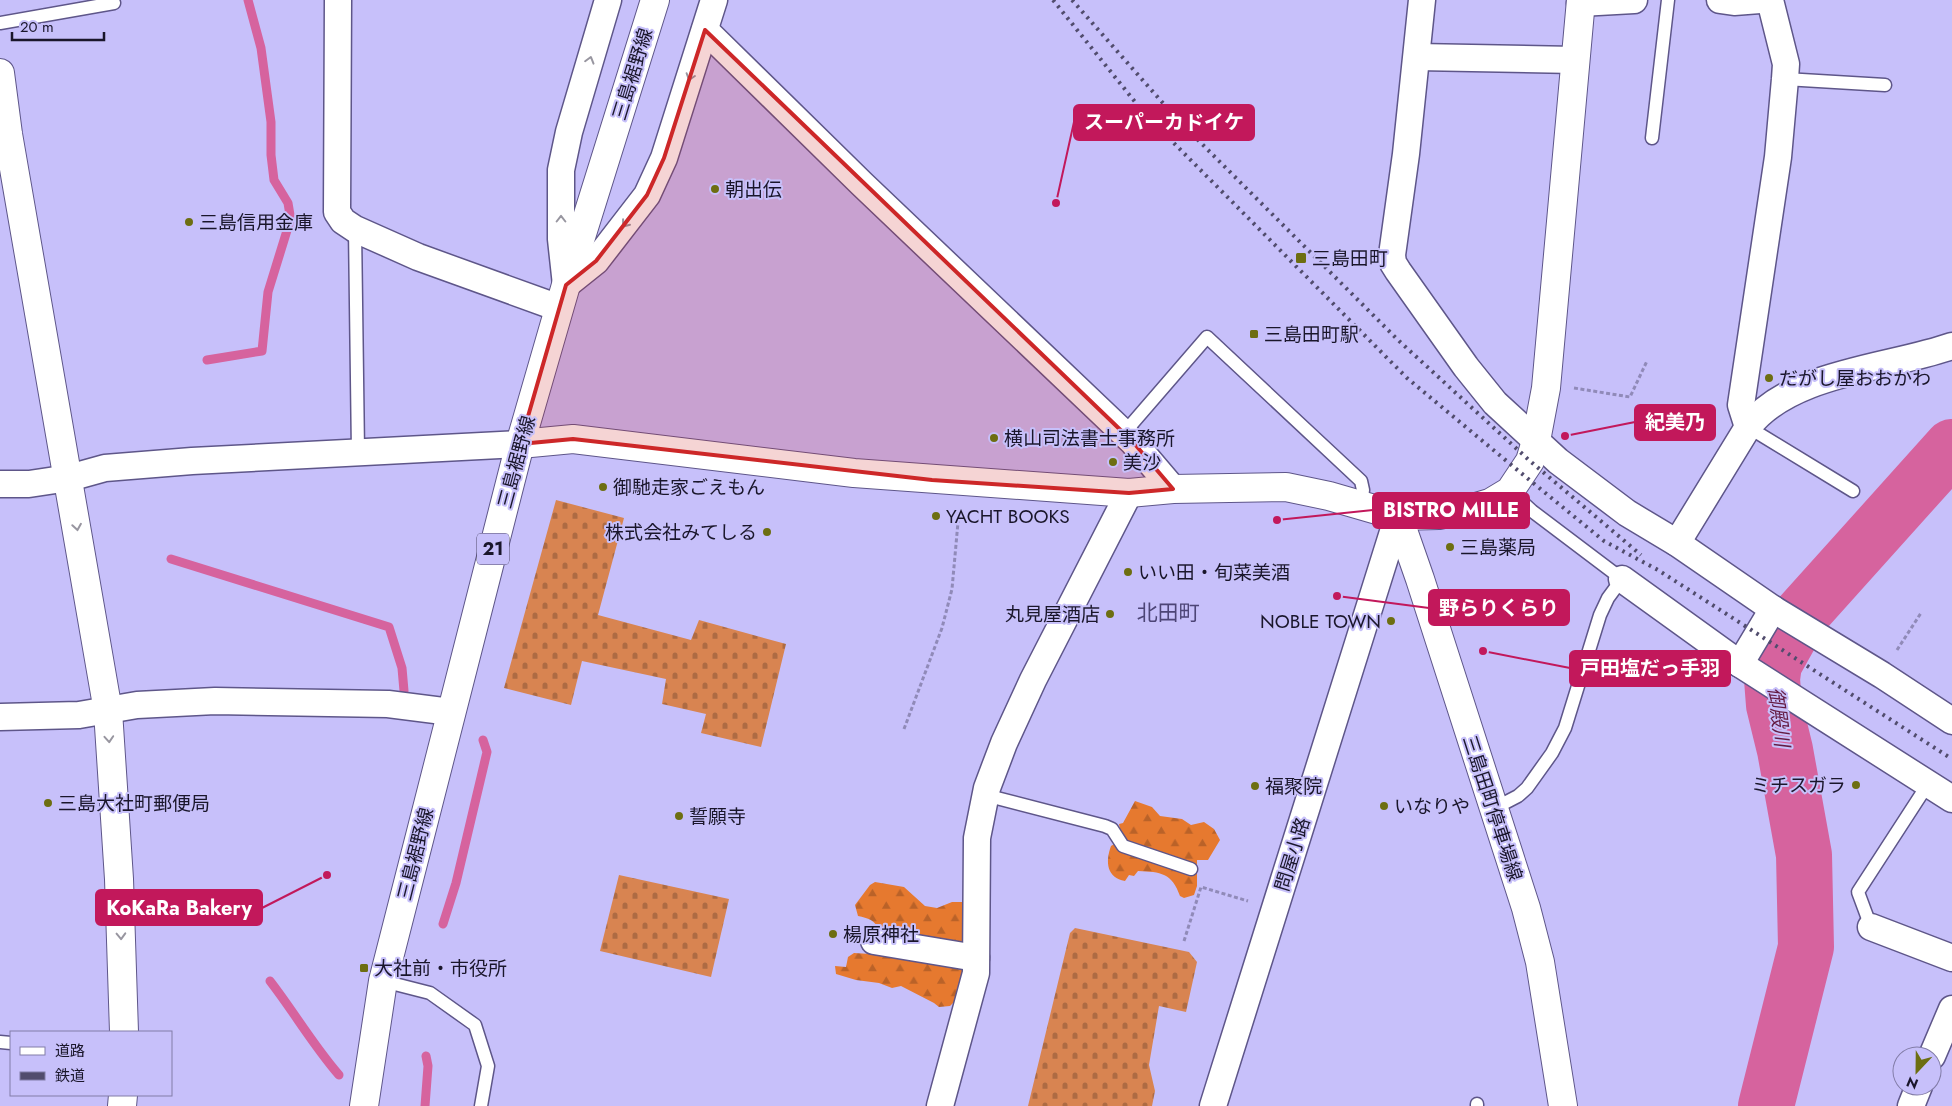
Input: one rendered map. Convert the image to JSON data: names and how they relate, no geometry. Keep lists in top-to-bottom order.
{
  "streets": {
    "street": [
      "三島裾野線",
      "21",
      "三島田町停車場線",
      "問屋小路"
    ]
  },
  "crossings": [
    ["三島田町停車場線", "問屋小路"]
  ],
  "districts": ["北田町"],
  "water": ["御殿川"],
  "places": {
    "other": [
      "朝出伝",
      "スーパーカドイケ",
      "三島信用金庫",
      "だがし屋おおかわ",
      "紀美乃",
      "横山司法書士事務所",
      "美沙",
      "御馳走家ごえもん",
      "YACHT BOOKS",
      "BISTRO MILLE",
      "株式会社みてしる",
      "三島薬局",
      "いい田・旬菜美酒",
      "野らりくらり",
      "丸見屋酒店",
      "NOBLE TOWN",
      "戸田塩だっ手羽",
      "ミチスガラ",
      "福聚院",
      "三島大社町郵便局",
      "いなりや",
      "誓願寺",
      "KoKaRa Bakery",
      "楊原神社"
    ],
    "transit": ["三島田町", "三島田町駅", "大社前・市役所"]
  },
  "legend": ["道路", "鉄道"],
  "scale_bar": "20 m",
  "north": "bottom"
}
